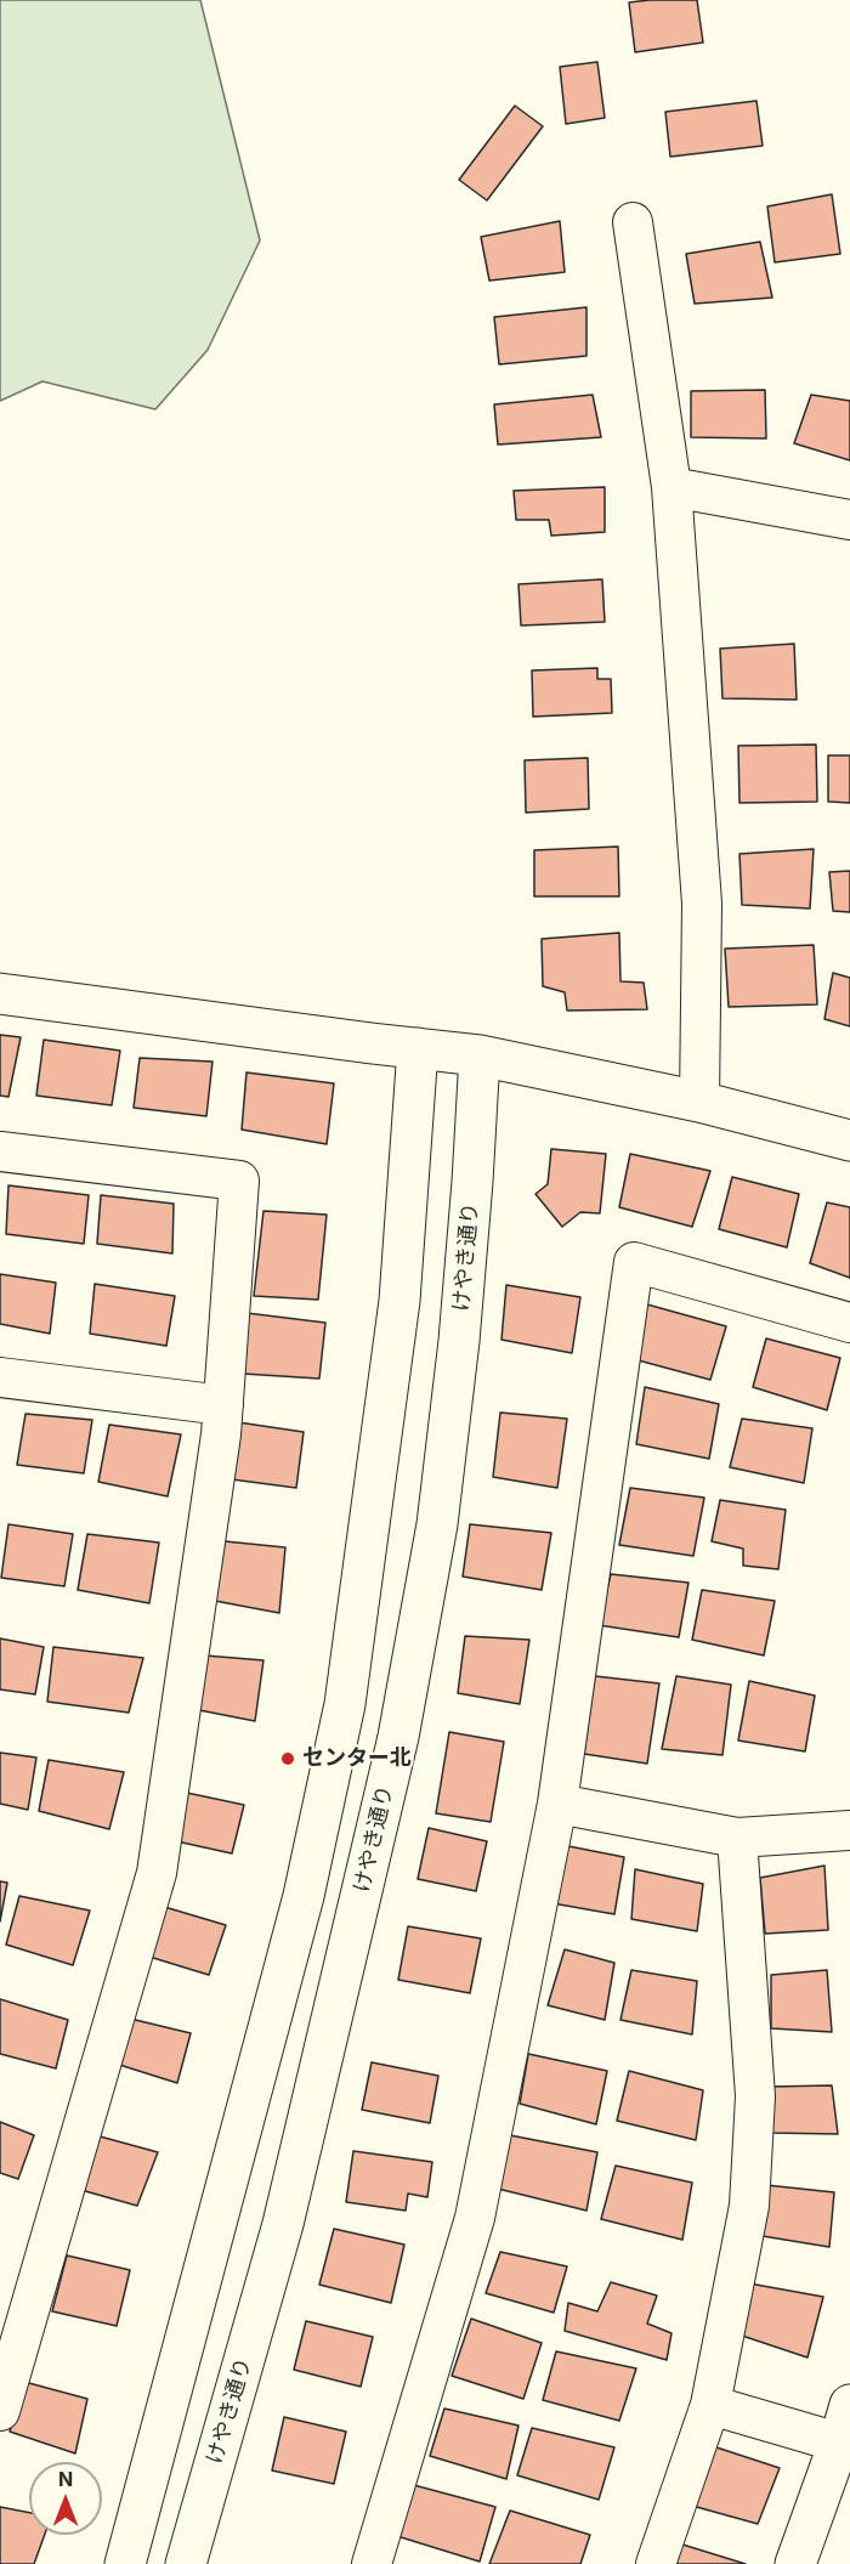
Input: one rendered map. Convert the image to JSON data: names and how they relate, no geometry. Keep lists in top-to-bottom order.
{
  "streets": {
    "street": ["けやき通り"]
  },
  "places": ["センター北"],
  "north": "top"
}
